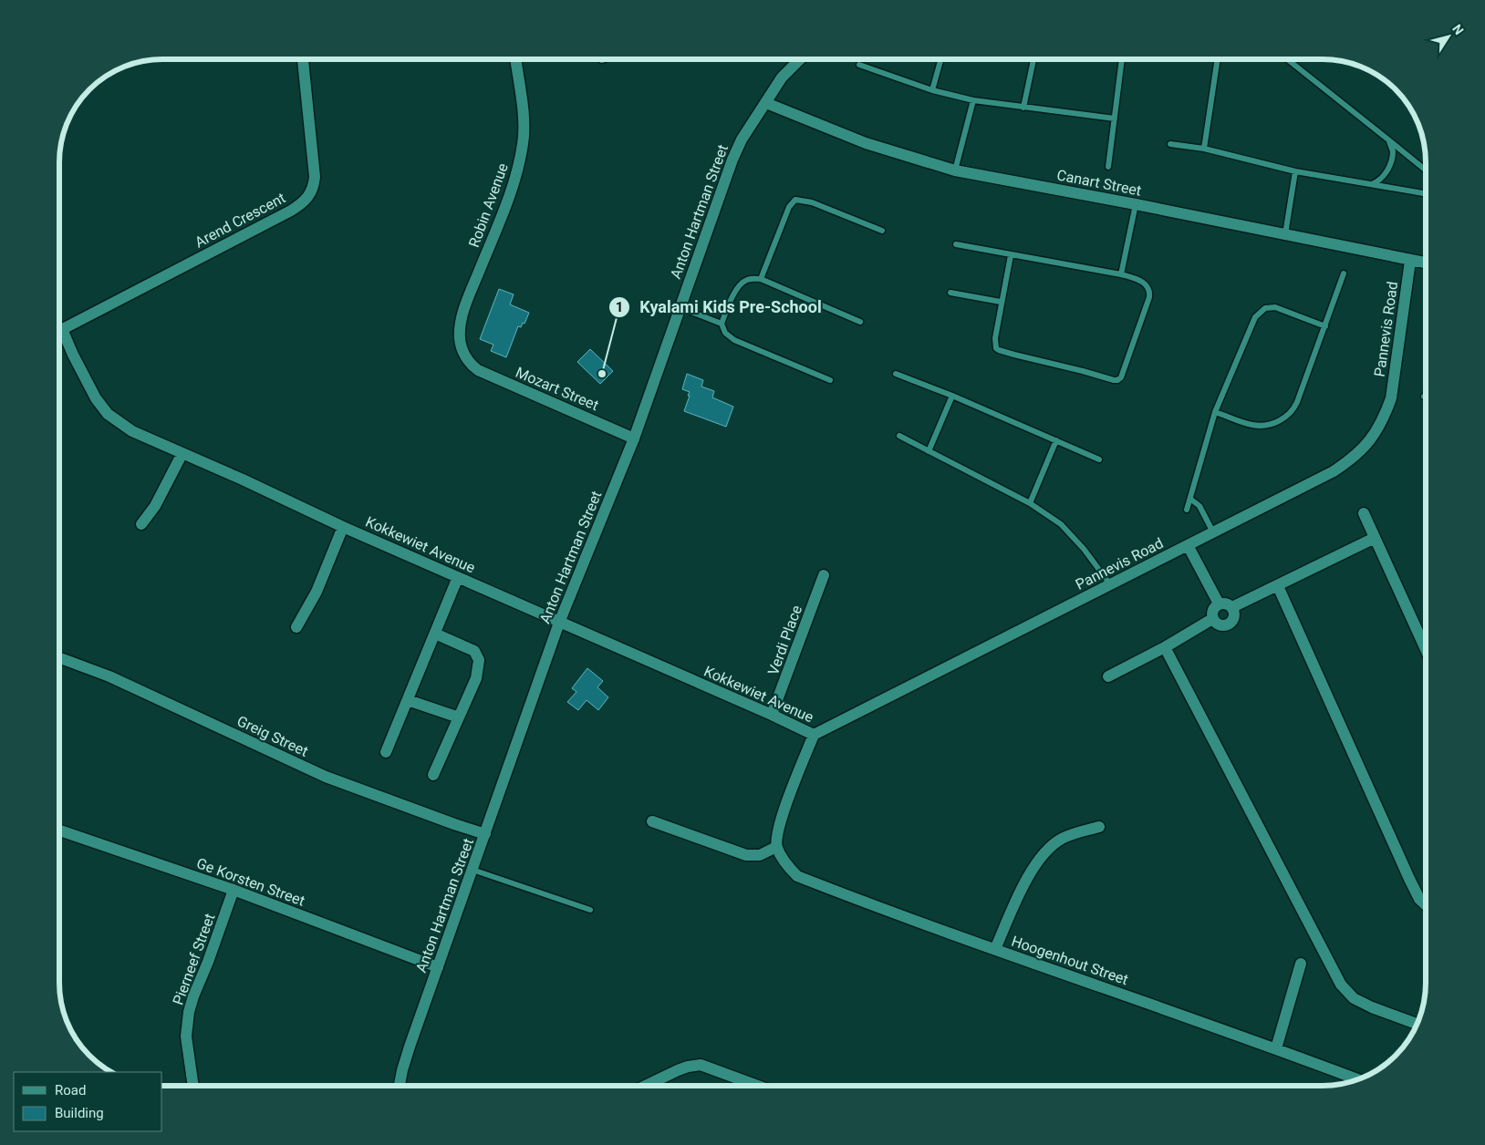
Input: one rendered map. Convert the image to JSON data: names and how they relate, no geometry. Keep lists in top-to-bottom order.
{
  "streets": {
    "street": [
      "Canart Street",
      "Robin Avenue",
      "Anton Hartman Street",
      "Arend Crescent",
      "Pannevis Road",
      "Mozart Street",
      "Kokkewiet Avenue",
      "Verdi Place",
      "Greig Street",
      "Ge Korsten Street",
      "Pierneef Street",
      "Hoogenhout Street"
    ]
  },
  "crossings": [
    ["Canart Street", "Anton Hartman Street"],
    ["Canart Street", "Pannevis Road"],
    ["Robin Avenue", "Mozart Street"],
    ["Anton Hartman Street", "Mozart Street"],
    ["Anton Hartman Street", "Kokkewiet Avenue"],
    ["Anton Hartman Street", "Greig Street"],
    ["Anton Hartman Street", "Ge Korsten Street"],
    ["Arend Crescent", "Kokkewiet Avenue"],
    ["Pannevis Road", "Kokkewiet Avenue"],
    ["Kokkewiet Avenue", "Verdi Place"],
    ["Ge Korsten Street", "Pierneef Street"]
  ],
  "places": ["Kyalami Kids Pre-School"],
  "legend": ["Road", "Building"],
  "north": "top right"
}
